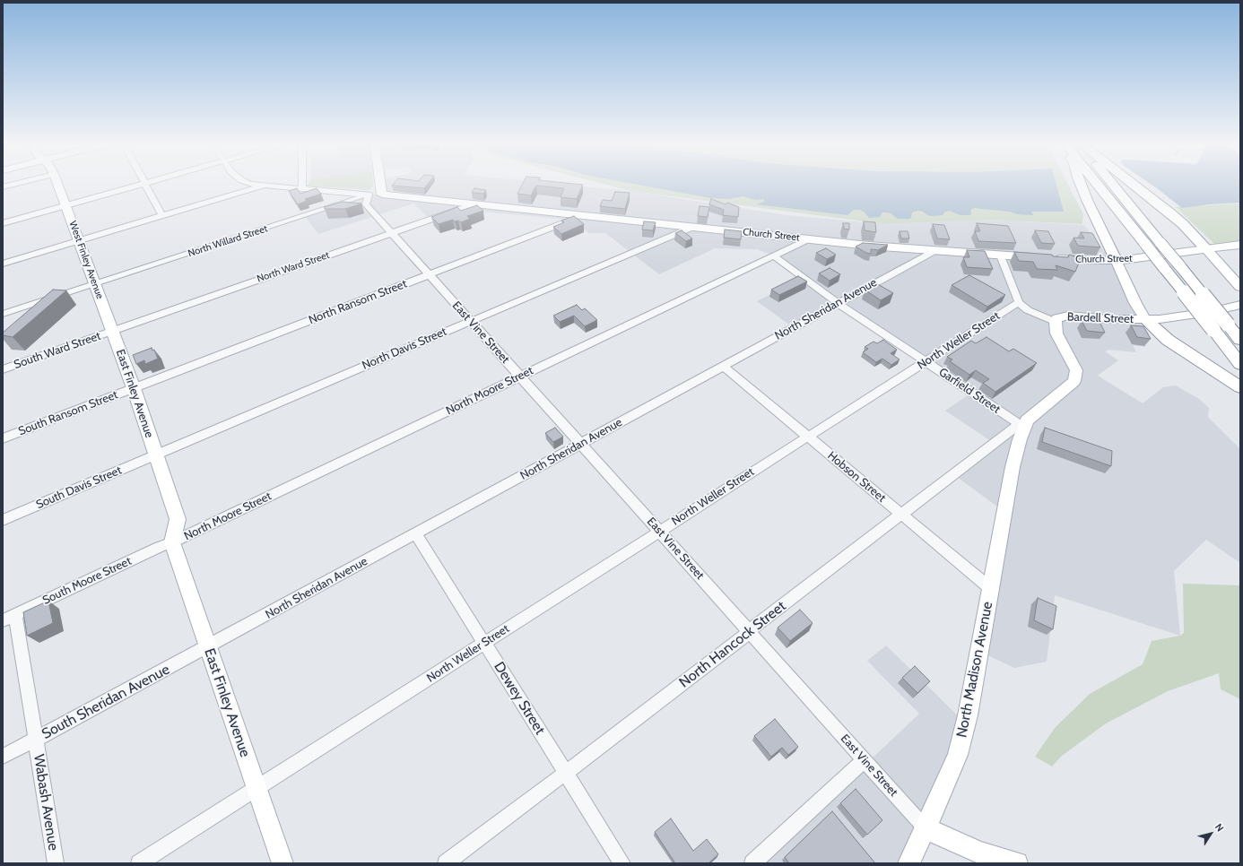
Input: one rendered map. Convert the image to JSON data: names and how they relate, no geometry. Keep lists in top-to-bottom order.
{
  "streets": {
    "main road": [
      "Church Street",
      "West Finley Avenue",
      "Bardell Street",
      "East Vine Street",
      "East Finley Avenue",
      "North Hancock Street",
      "North Madison Avenue"
    ],
    "street": [
      "North Willard Street",
      "North Ward Street",
      "North Ransom Street",
      "North Sheridan Avenue",
      "North Weller Street",
      "North Davis Street",
      "South Ward Street",
      "North Moore Street",
      "Garfield Street",
      "South Ransom Street",
      "Hobson Street",
      "South Davis Street",
      "South Moore Street",
      "Dewey Street",
      "South Sheridan Avenue",
      "Wabash Avenue"
    ]
  },
  "crossings": [
    ["Church Street", "North Willard Street"],
    ["Church Street", "North Ward Street"],
    ["Church Street", "North Ransom Street"],
    ["Church Street", "North Sheridan Avenue"],
    ["Church Street", "East Vine Street"],
    ["Church Street", "North Davis Street"],
    ["Church Street", "North Moore Street"],
    ["North Willard Street", "West Finley Avenue"],
    ["North Willard Street", "East Vine Street"],
    ["West Finley Avenue", "North Ward Street"],
    ["West Finley Avenue", "South Ward Street"],
    ["West Finley Avenue", "East Finley Avenue"],
    ["North Ward Street", "East Vine Street"],
    ["North Ward Street", "South Ward Street"],
    ["North Ward Street", "East Finley Avenue"],
    ["North Ransom Street", "East Vine Street"],
    ["North Ransom Street", "East Finley Avenue"],
    ["North Ransom Street", "South Ransom Street"],
    ["North Sheridan Avenue", "East Vine Street"],
    ["North Sheridan Avenue", "Garfield Street"],
    ["North Sheridan Avenue", "East Finley Avenue"],
    ["North Sheridan Avenue", "Hobson Street"],
    ["North Sheridan Avenue", "Dewey Street"],
    ["North Sheridan Avenue", "South Sheridan Avenue"],
    ["Bardell Street", "North Weller Street"],
    ["Bardell Street", "North Hancock Street"],
    ["East Vine Street", "North Weller Street"],
    ["East Vine Street", "North Davis Street"],
    ["East Vine Street", "North Moore Street"],
    ["East Vine Street", "North Hancock Street"],
    ["East Vine Street", "North Madison Avenue"],
    ["North Weller Street", "Garfield Street"],
    ["North Weller Street", "East Finley Avenue"],
    ["North Weller Street", "Hobson Street"],
    ["North Weller Street", "Dewey Street"],
    ["North Davis Street", "East Finley Avenue"],
    ["North Davis Street", "South Davis Street"],
    ["South Ward Street", "East Finley Avenue"],
    ["North Moore Street", "Garfield Street"],
    ["North Moore Street", "East Finley Avenue"],
    ["North Moore Street", "South Moore Street"],
    ["Garfield Street", "North Hancock Street"],
    ["East Finley Avenue", "South Ransom Street"],
    ["East Finley Avenue", "South Davis Street"],
    ["East Finley Avenue", "South Moore Street"],
    ["East Finley Avenue", "South Sheridan Avenue"],
    ["Hobson Street", "North Hancock Street"],
    ["Hobson Street", "North Madison Avenue"],
    ["South Moore Street", "Wabash Avenue"],
    ["North Hancock Street", "North Madison Avenue"],
    ["North Hancock Street", "Dewey Street"],
    ["South Sheridan Avenue", "Wabash Avenue"]
  ],
  "north": "top right"
}
